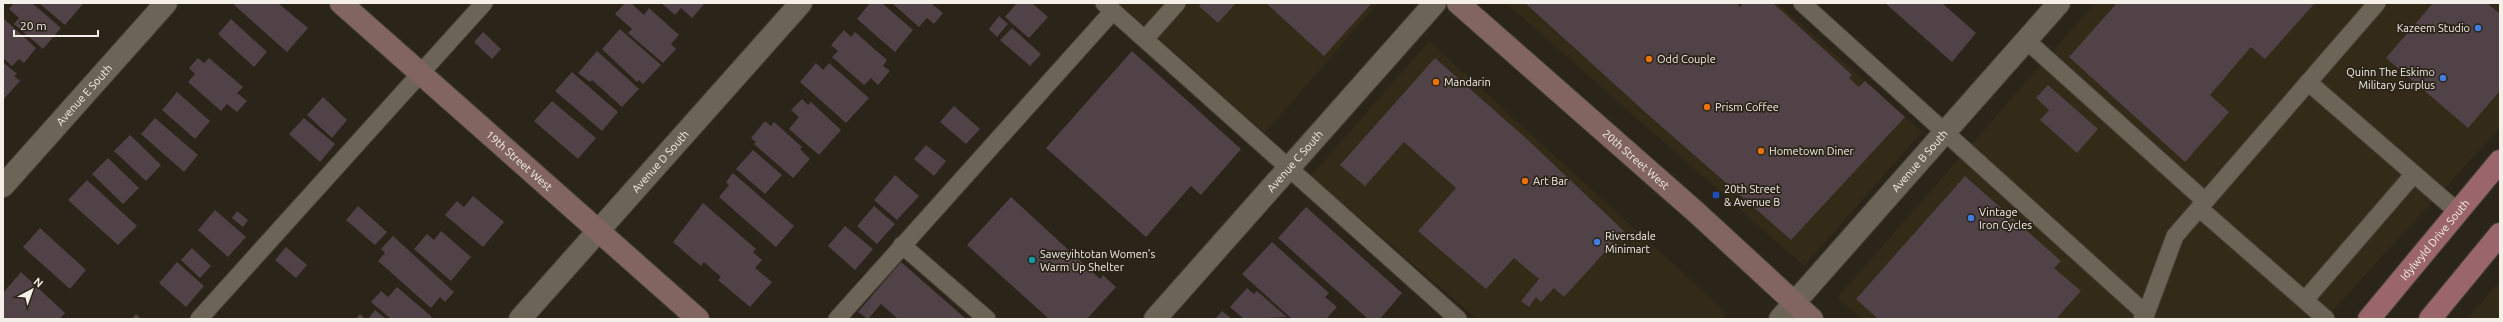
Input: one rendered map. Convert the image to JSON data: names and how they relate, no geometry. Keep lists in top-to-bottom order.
{
  "streets": {
    "main road": ["Idylwyld Drive South"],
    "street": [
      "Avenue E South",
      "20th Street West",
      "19th Street West",
      "Avenue D South",
      "Avenue C South",
      "Avenue B South"
    ]
  },
  "crossings": [
    ["20th Street West", "Avenue B South"],
    ["19th Street West", "Avenue D South"]
  ],
  "places": {
    "other": [
      "Kazeem Studio",
      "Odd Couple",
      "Quinn The Eskimo Military Surplus",
      "Mandarin",
      "Prism Coffee",
      "Hometown Diner",
      "Art Bar",
      "Vintage Iron Cycles",
      "Riversdale Minimart",
      "Saweyihtotan Women's Warm Up Shelter"
    ],
    "transit": ["20th Street & Avenue B"]
  },
  "scale_bar": "20 m",
  "north": "top right"
}
